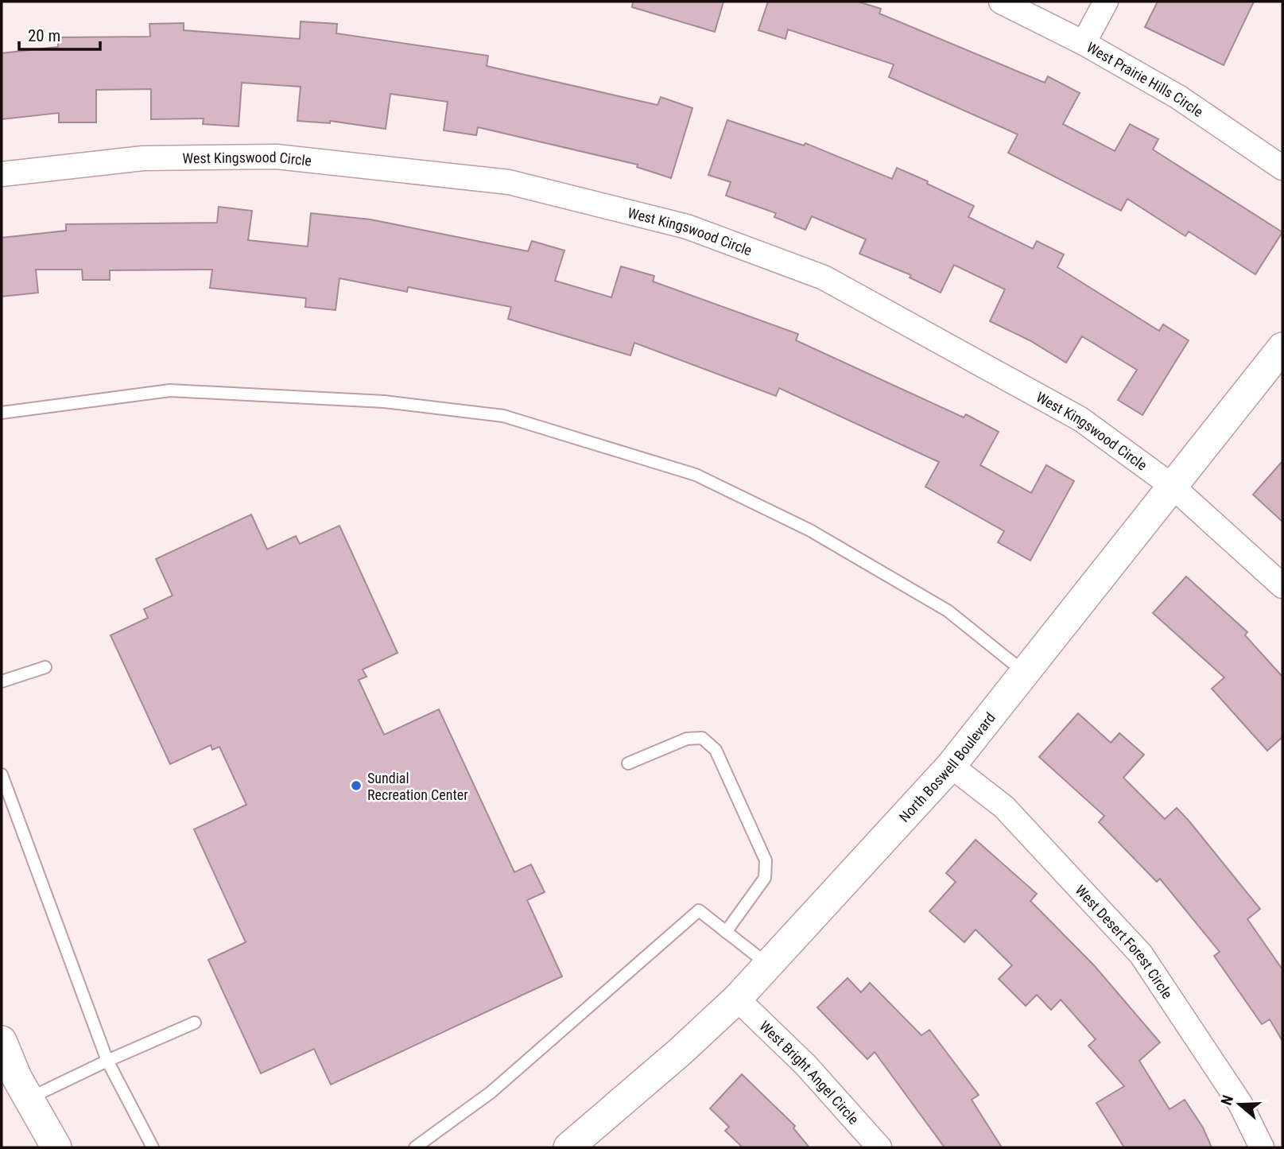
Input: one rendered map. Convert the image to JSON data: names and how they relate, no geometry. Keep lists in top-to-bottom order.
{
  "streets": {
    "street": [
      "West Prairie Hills Circle",
      "West Kingswood Circle",
      "North Boswell Boulevard",
      "West Desert Forest Circle",
      "West Bright Angel Circle"
    ]
  },
  "crossings": [
    ["West Kingswood Circle", "North Boswell Boulevard"],
    ["North Boswell Boulevard", "West Desert Forest Circle"],
    ["North Boswell Boulevard", "West Bright Angel Circle"]
  ],
  "places": ["Sundial Recreation Center"],
  "scale_bar": "20 m",
  "north": "left"
}
